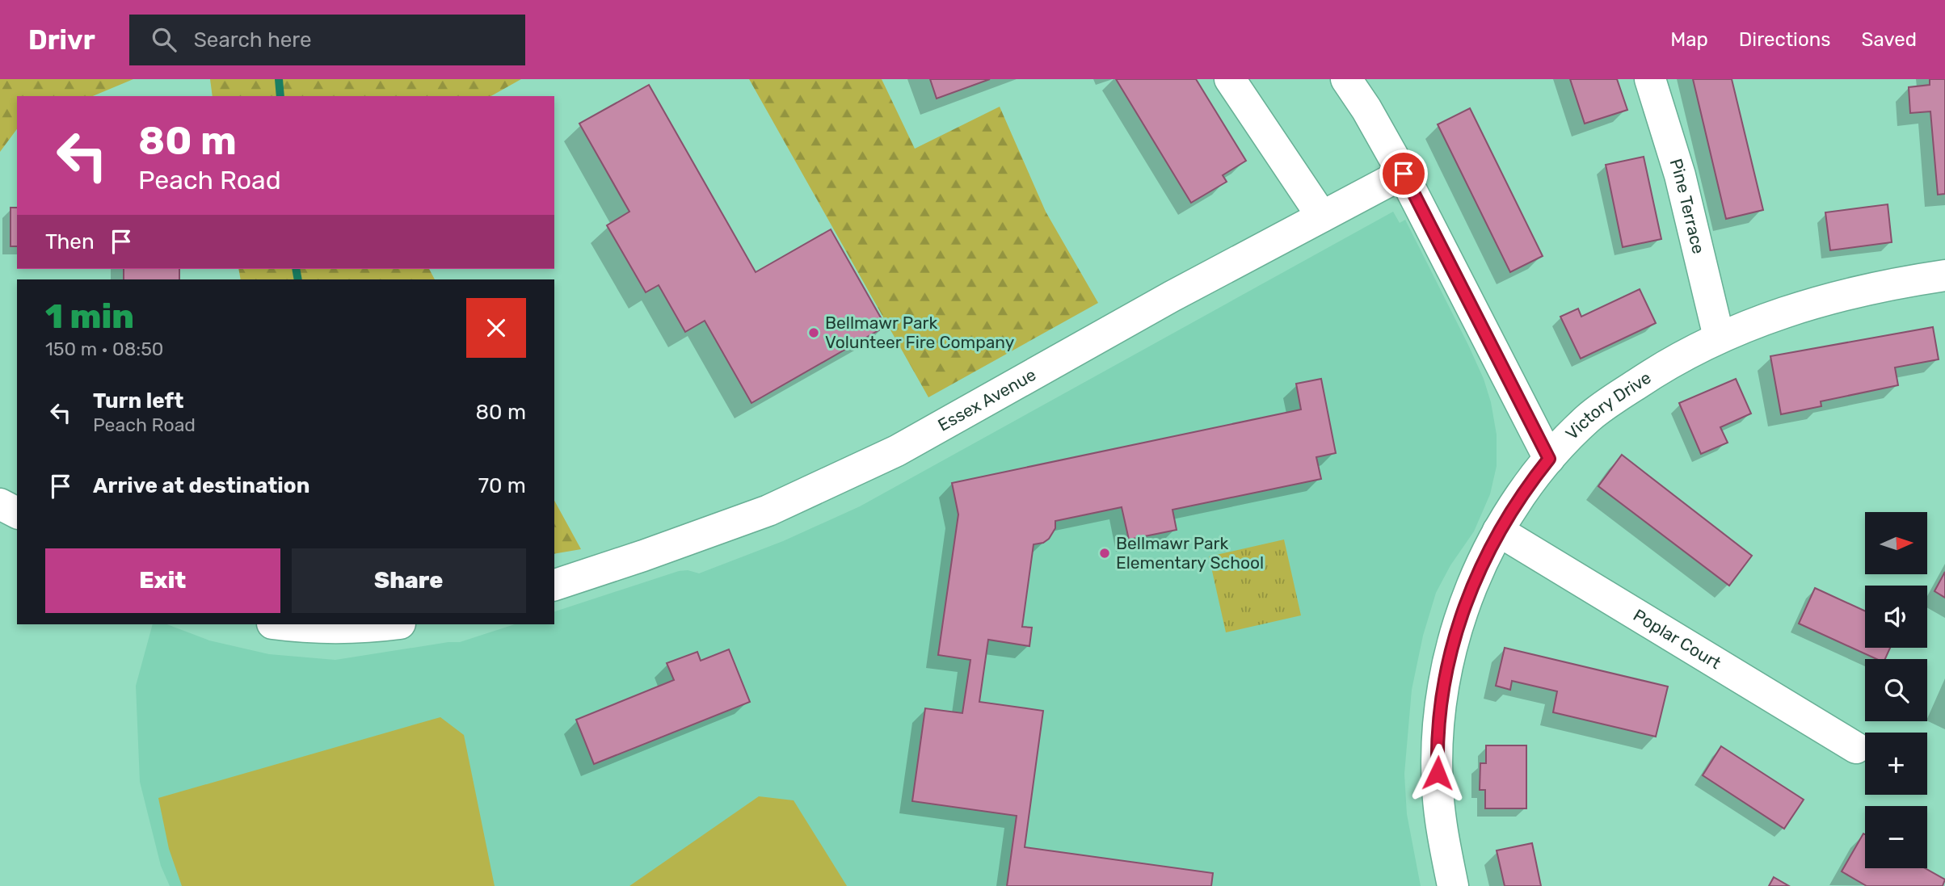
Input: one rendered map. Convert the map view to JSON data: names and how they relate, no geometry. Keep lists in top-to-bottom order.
{
  "streets": {
    "street": [
      "Pine Terrace",
      "Essex Avenue",
      "Victory Drive",
      "Poplar Court"
    ]
  },
  "crossings": [
    ["Pine Terrace", "Victory Drive"],
    ["Victory Drive", "Poplar Court"]
  ],
  "places": ["Bellmawr Park Volunteer Fire Company", "Bellmawr Park Elementary School"],
  "north": "right",
  "page": {
    "header": "Drivr",
    "search": "Search here",
    "nav": ["Map", "Directions", "Saved"],
    "turn": ["80 m", "Peach Road"],
    "then": "Then",
    "heading": ["1 min", "150 m · 08:50"],
    "list": [
      {
        "name": "Turn left",
        "note": "Peach Road",
        "value": "80 m"
      },
      {
        "name": "Arrive at destination",
        "value": "70 m"
      }
    ],
    "map_buttons": ["+", "−"],
    "buttons": ["Exit", "Share"]
  }
}
